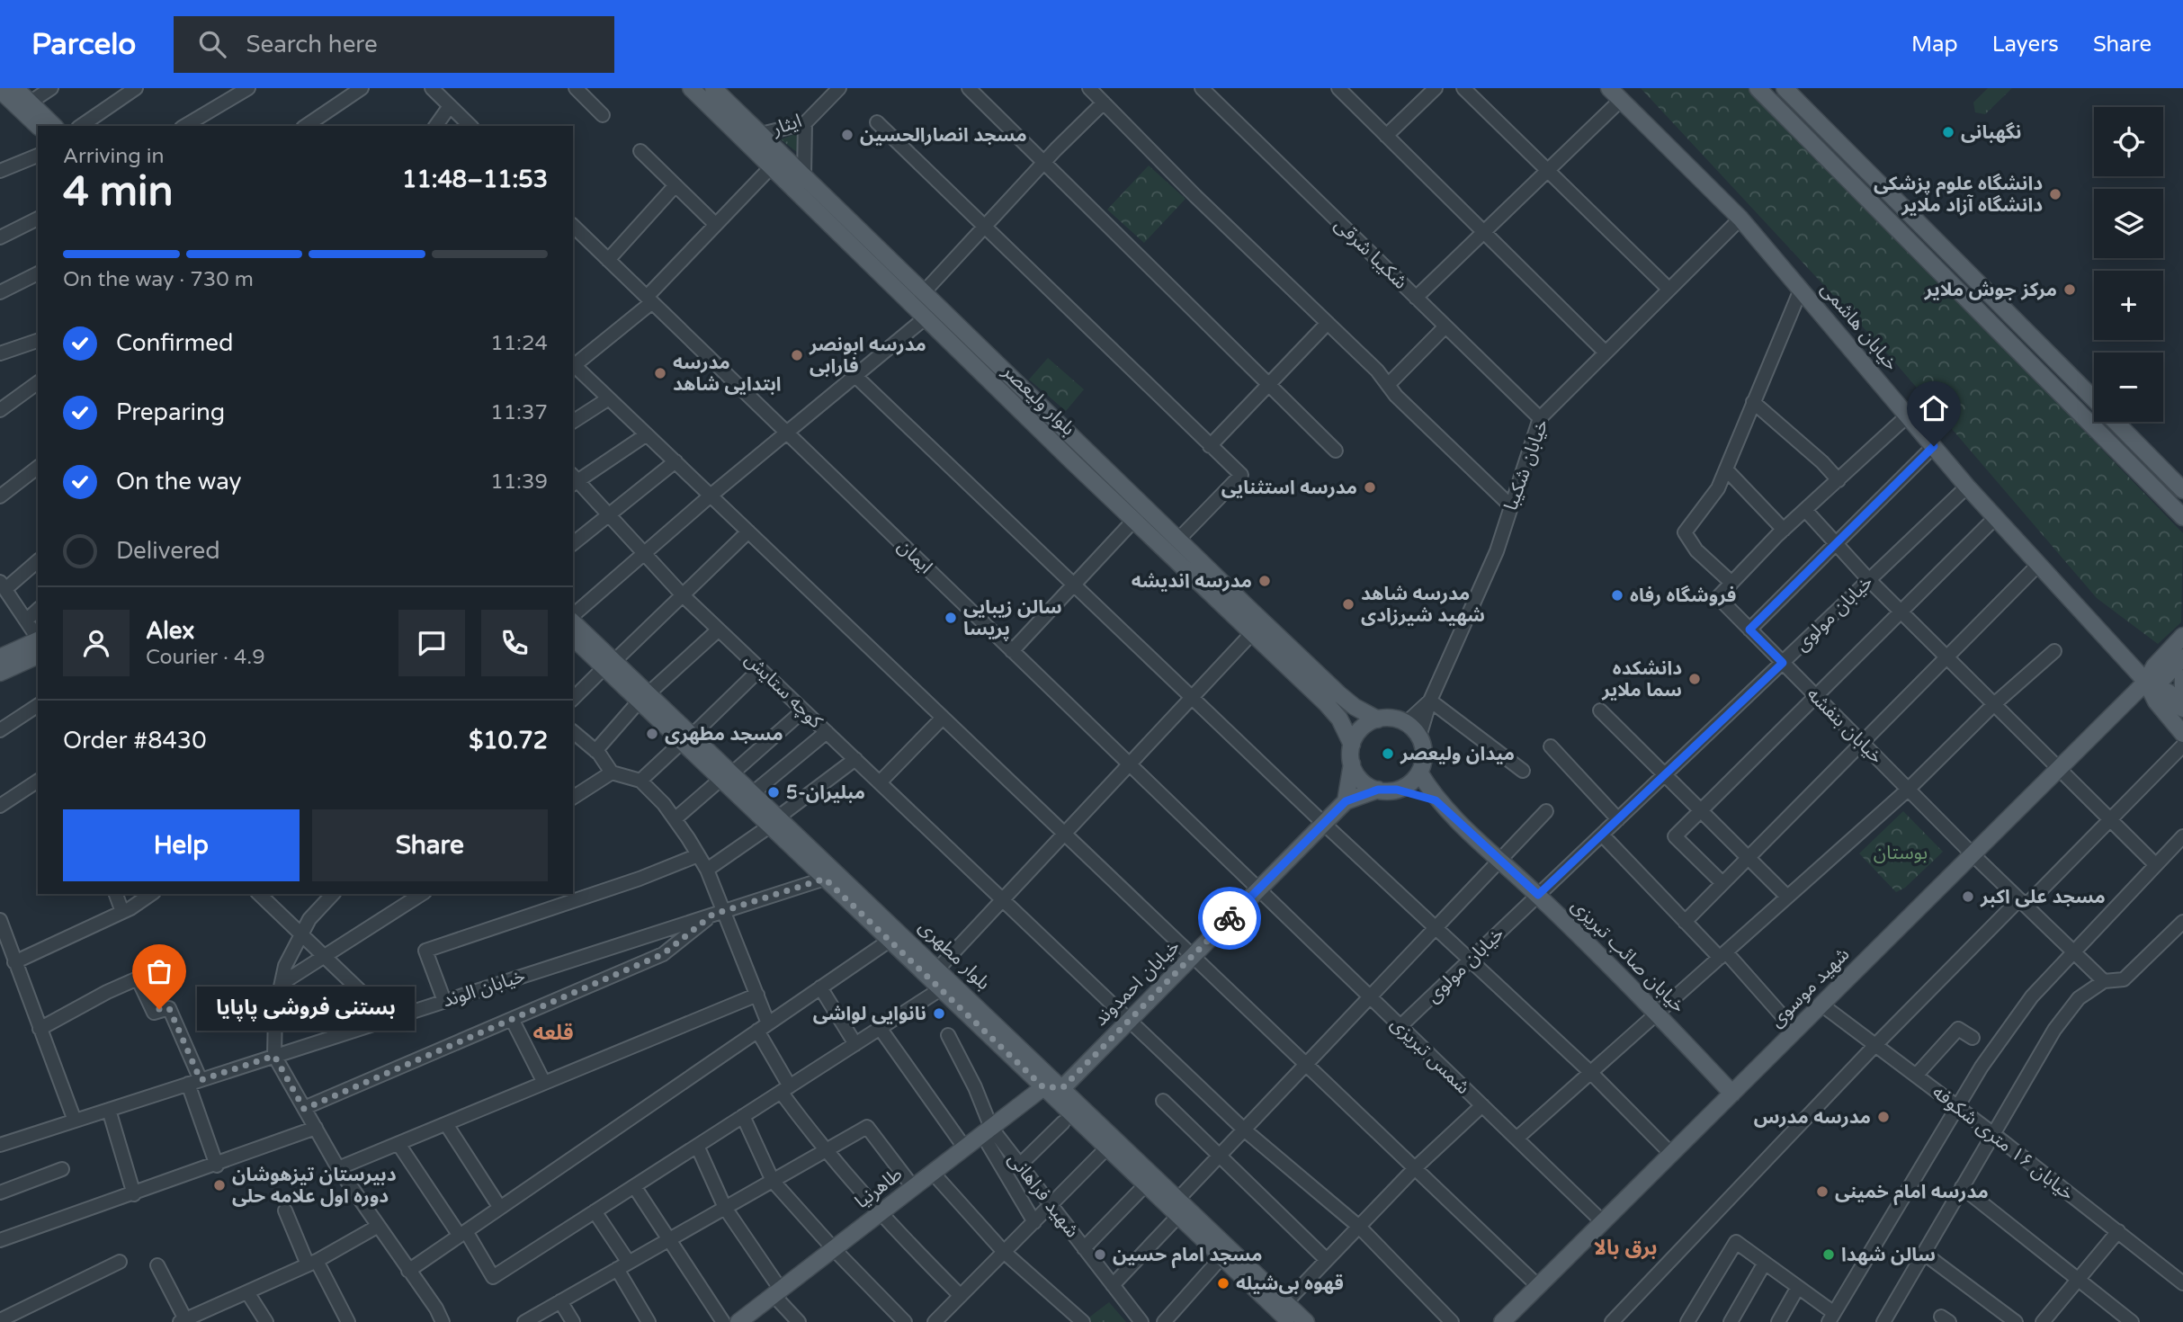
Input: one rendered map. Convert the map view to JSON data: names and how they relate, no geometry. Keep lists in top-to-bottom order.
{
  "streets": {
    "main road": [
      "خیابان هاشمی",
      "بلوار ولیعصر",
      "بلوار مطهری",
      "خیابان صائب تبریزی",
      "خیابان احمدوند",
      "شهید موسوی",
      "طاهرنیا"
    ],
    "street": [
      "ایثار",
      "شکیبا شرقی",
      "خیابان شکیبا",
      "ایمان",
      "خیابان مولوی",
      "کوچه ستایش",
      "خیابان بنفشه",
      "خیابان الوند",
      "شمس تبریزی",
      "خیابان ۱۶ متری شکوفه",
      "شهید فراهانی"
    ]
  },
  "crossings": [
    ["ایثار", "بلوار ولیعصر"],
    ["شکیبا شرقی", "خیابان شکیبا"],
    ["خیابان هاشمی", "خیابان شکیبا"],
    ["خیابان هاشمی", "خیابان مولوی"],
    ["خیابان هاشمی", "شهید موسوی"],
    ["بلوار ولیعصر", "خیابان شکیبا"],
    ["ایمان", "خیابان احمدوند"],
    ["ایمان", "شمس تبریزی"],
    ["خیابان مولوی", "خیابان بنفشه"],
    ["خیابان مولوی", "خیابان صائب تبریزی"],
    ["خیابان مولوی", "شمس تبریزی"],
    ["کوچه ستایش", "خیابان احمدوند"],
    ["خیابان بنفشه", "شهید موسوی"],
    ["بلوار مطهری", "خیابان احمدوند"],
    ["بلوار مطهری", "خیابان الوند"],
    ["بلوار مطهری", "طاهرنیا"],
    ["خیابان صائب تبریزی", "شهید موسوی"],
    ["خیابان احمدوند", "شمس تبریزی"],
    ["شهید موسوی", "شمس تبریزی"],
    ["شهید موسوی", "خیابان ۱۶ متری شکوفه"],
    ["طاهرنیا", "شهید فراهانی"]
  ],
  "districts": ["قلعه", "برق بالا"],
  "parks": ["بوستان"],
  "places": [
    "نگهبانی",
    "مسجد انصارالحسین",
    "دانشگاه علوم پزشکی دانشگاه آزاد ملایر",
    "مرکز جوش ملایر",
    "مدرسه ابونصر فارابی",
    "مدرسه ابتدایی شاهد",
    "مدرسه استثنایی",
    "مدرسه اندیشه",
    "فروشگاه رفاه",
    "مدرسه شاهد شهید شیرزادی",
    "سالن زیبایی پریسا",
    "دانشکده سما ملایر",
    "مسجد مطهری",
    "میدان ولیعصر",
    "مبلیران-5",
    "مسجد علی اکبر",
    "بستنی فروشی پاپایا",
    "نانوایی لواشی",
    "مدرسه مدرس",
    "دبیرستان تیزهوشان دوره اول علامه حلی",
    "مدرسه امام خمینی",
    "مسجد امام حسین",
    "سالن شهدا",
    "قهوه بی‌شیله"
  ],
  "page": {
    "header": "Parcelo",
    "search": "Search here",
    "nav": ["Map", "Layers", "Share"],
    "map_buttons": ["+", "−"],
    "heading": ["4 min", "Arriving in", "11:48–11:53"],
    "panel": [
      "Alex",
      "Courier · 4.9",
      "Order #8430",
      "$10.72"
    ],
    "bar": "On the way · 730 m",
    "list": [
      ["Confirmed", "11:24"],
      ["Preparing", "11:37"],
      ["On the way", "11:39"],
      "Delivered"
    ],
    "buttons": ["Help", "Share"],
    "bubble": "بستنی فروشی پاپایا"
  }
}
